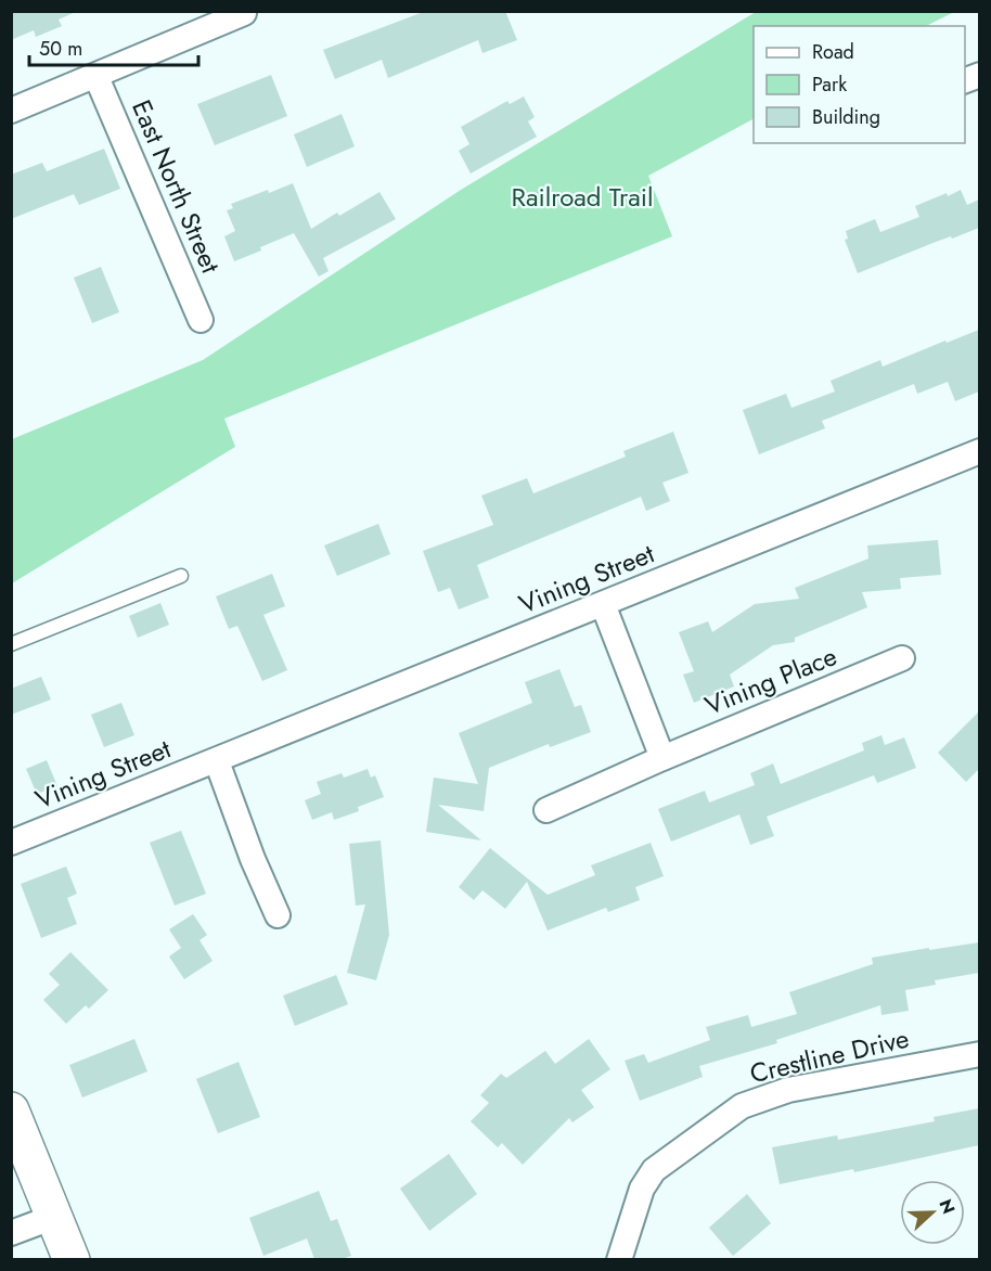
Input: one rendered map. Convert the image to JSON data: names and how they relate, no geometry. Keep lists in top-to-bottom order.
{
  "streets": {
    "street": [
      "East North Street",
      "Vining Street",
      "Vining Place",
      "Crestline Drive"
    ]
  },
  "parks": ["Railroad Trail"],
  "legend": ["Road", "Park", "Building"],
  "scale_bar": "50 m",
  "north": "right"
}
